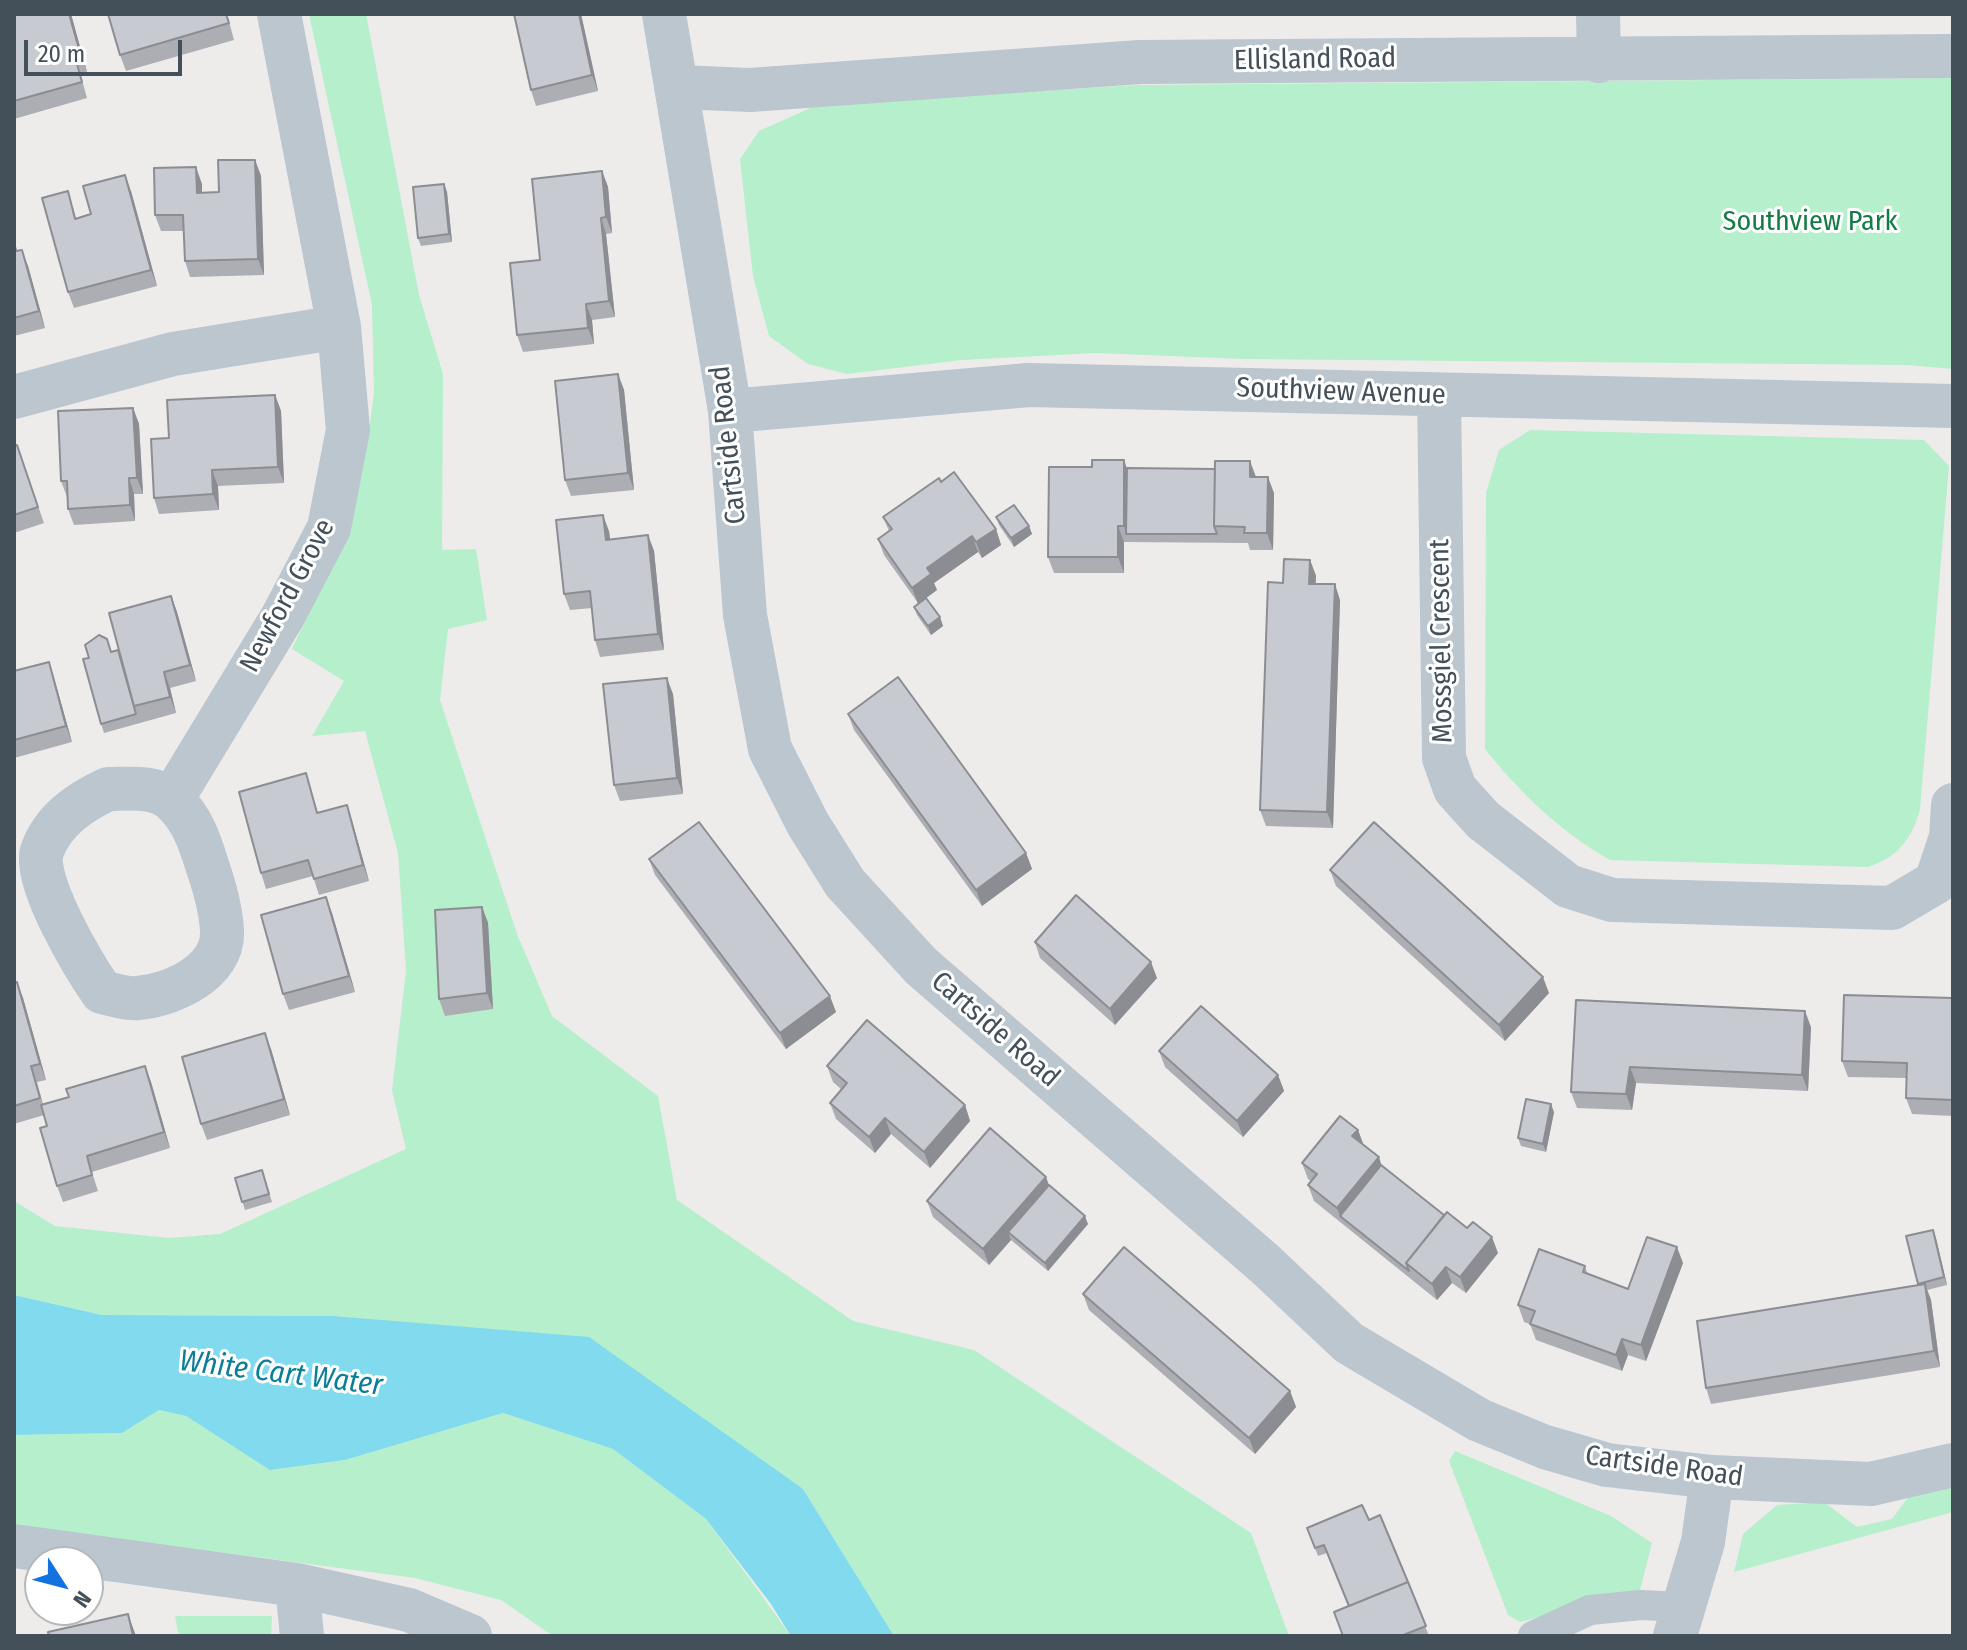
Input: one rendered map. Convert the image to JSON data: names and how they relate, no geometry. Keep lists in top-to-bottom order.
{
  "streets": {
    "street": [
      "Ellisland Road",
      "Southview Avenue",
      "Cartside Road",
      "Newford Grove",
      "Mossgiel Crescent"
    ]
  },
  "crossings": [
    ["Ellisland Road", "Cartside Road"],
    ["Southview Avenue", "Cartside Road"],
    ["Southview Avenue", "Mossgiel Crescent"]
  ],
  "water": ["White Cart Water"],
  "parks": ["Southview Park"],
  "scale_bar": "20 m",
  "north": "bottom right"
}
